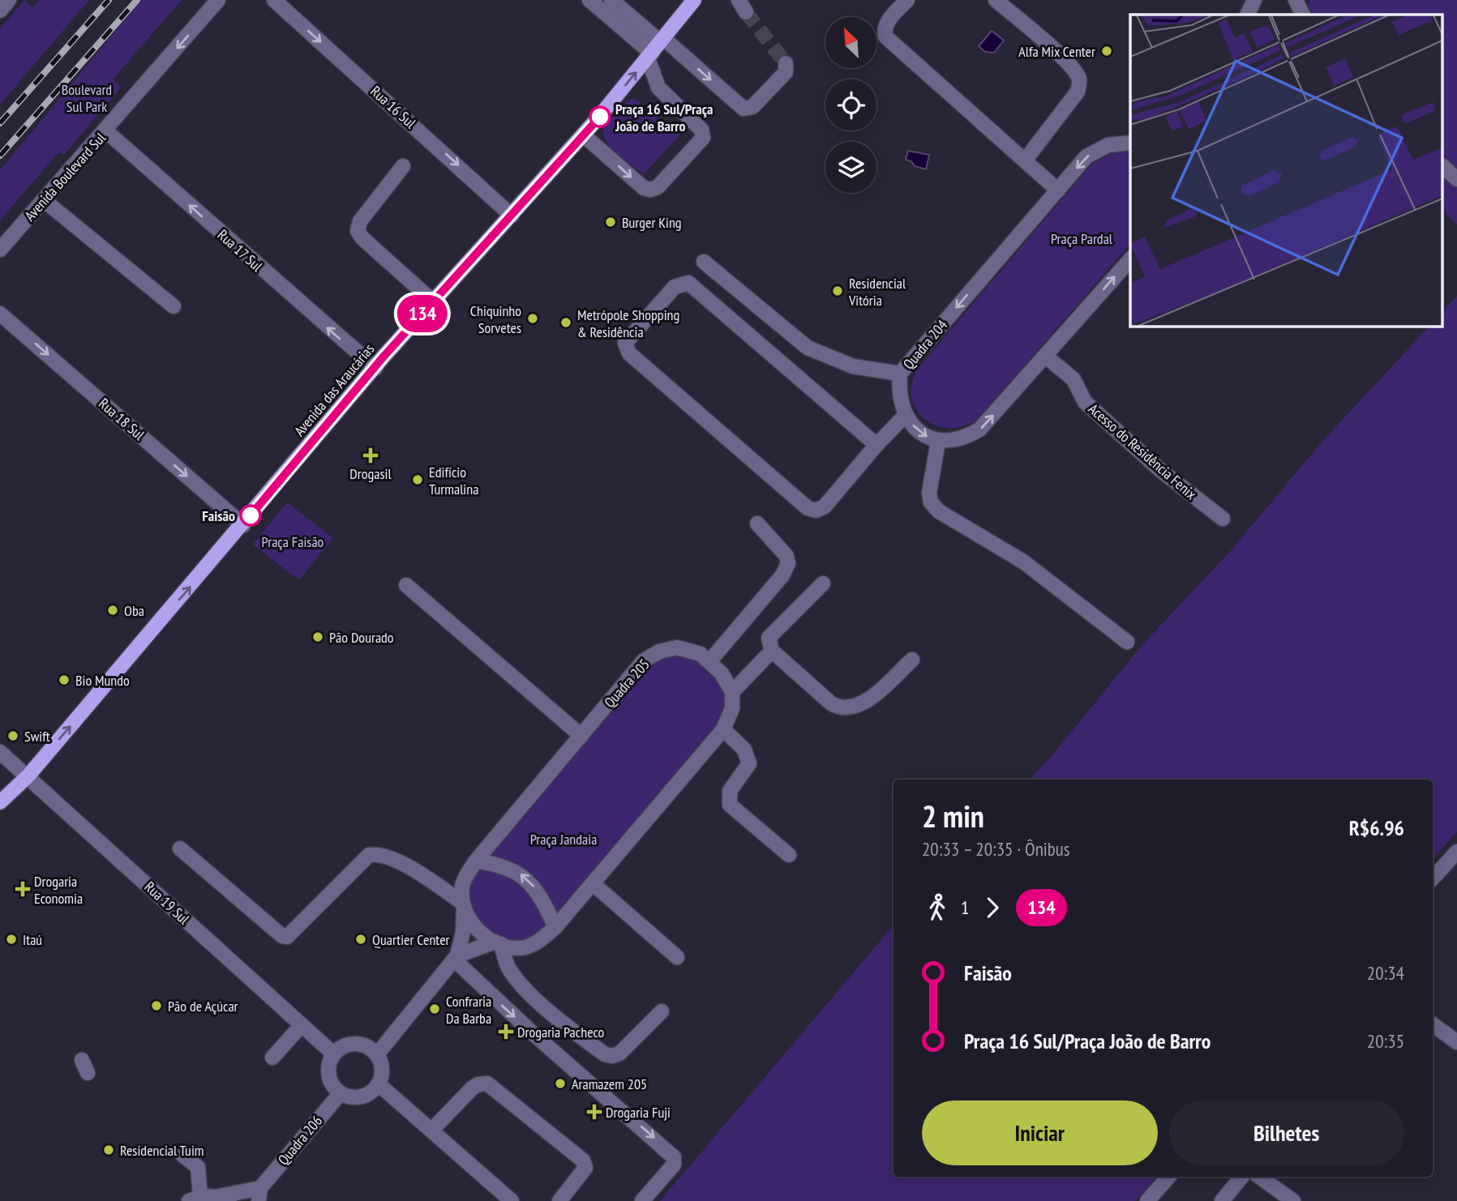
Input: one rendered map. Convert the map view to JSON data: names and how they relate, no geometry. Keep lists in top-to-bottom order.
{
  "streets": {
    "main road": ["Avenida das Araucárias"],
    "street": [
      "Rua 16 Sul",
      "Avenida Boulevard Sul",
      "Rua 17 Sul",
      "Quadra 204",
      "Rua 18 Sul",
      "Acesso do Residência Fenix",
      "Quadra 205",
      "Rua 19 Sul",
      "Quadra 206"
    ]
  },
  "crossings": [
    ["Rua 16 Sul", "Avenida das Araucárias"],
    ["Avenida Boulevard Sul", "Rua 17 Sul"],
    ["Rua 17 Sul", "Avenida das Araucárias"],
    ["Avenida das Araucárias", "Rua 18 Sul"],
    ["Avenida das Araucárias", "Rua 19 Sul"],
    ["Quadra 205", "Rua 19 Sul"],
    ["Quadra 205", "Quadra 206"],
    ["Rua 19 Sul", "Quadra 206"]
  ],
  "one_way": ["Rua 16 Sul", "Avenida Boulevard Sul", "Avenida das Araucárias"],
  "parks": [
    "Boulevard Sul Park",
    "Praça Pardal",
    "Praça Faisão",
    "Praça Jandaia"
  ],
  "places": {
    "other": [
      "Alfa Mix Center",
      "Praça 16 Sul/Praça João de Barro",
      "Burger King",
      "Residencial Vitória",
      "Chiquinho Sorvetes",
      "Metrópole Shopping & Residência",
      "Edifício Turmalina",
      "Faisão",
      "Oba",
      "Pão Dourado",
      "Bio Mundo",
      "Swift",
      "Itaú",
      "Quartier Center",
      "Pão de Açúcar",
      "Confraria Da Barba",
      "Aramazem 205",
      "Residencial Tuim"
    ],
    "health": [
      "Drogasil",
      "Drogaria Economia",
      "Drogaria Pacheco",
      "Drogaria Fuji"
    ]
  },
  "lines": ["bus line 134"],
  "north": "top left",
  "page": {
    "on_map": "134",
    "heading": ["2 min", "20:33 – 20:35 · Ônibus", "R$6.96"],
    "legs": ["1", "134"],
    "list": [
      {
        "name": "Faisão",
        "value": "20:34"
      },
      {
        "name": "Praça 16 Sul/Praça João de Barro",
        "value": "20:35"
      }
    ],
    "buttons": ["Iniciar", "Bilhetes"]
  }
}
